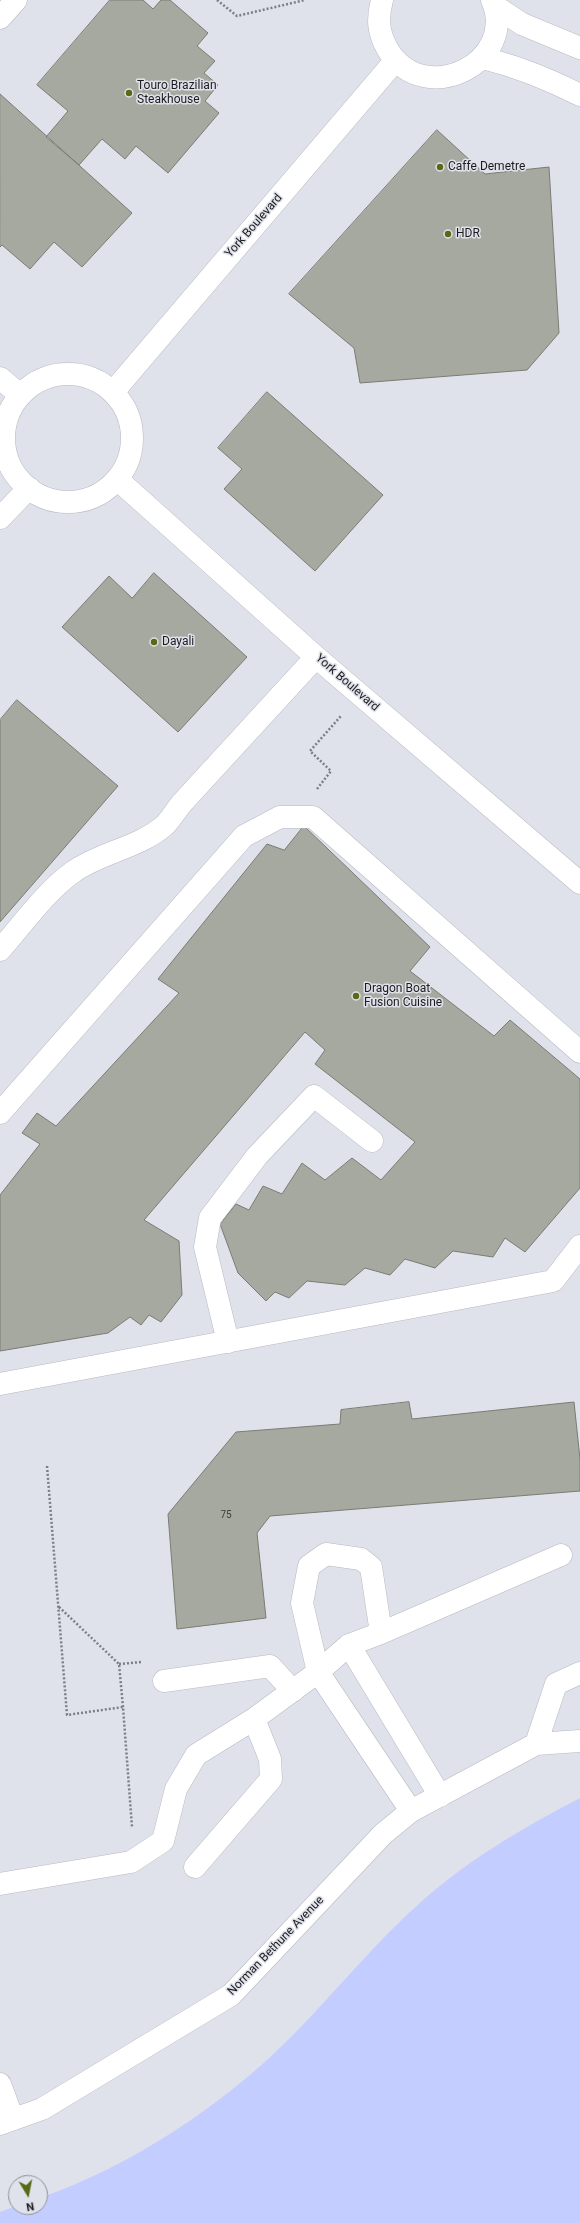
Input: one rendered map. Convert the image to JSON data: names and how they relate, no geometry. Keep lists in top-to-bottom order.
{
  "streets": {
    "street": ["York Boulevard", "Norman Bethune Avenue"]
  },
  "places": [
    "Touro Brazilian Steakhouse",
    "Caffe Demetre",
    "HDR",
    "Dayali",
    "Dragon Boat Fusion Cuisine"
  ],
  "house_numbers": ["75"],
  "north": "bottom"
}
